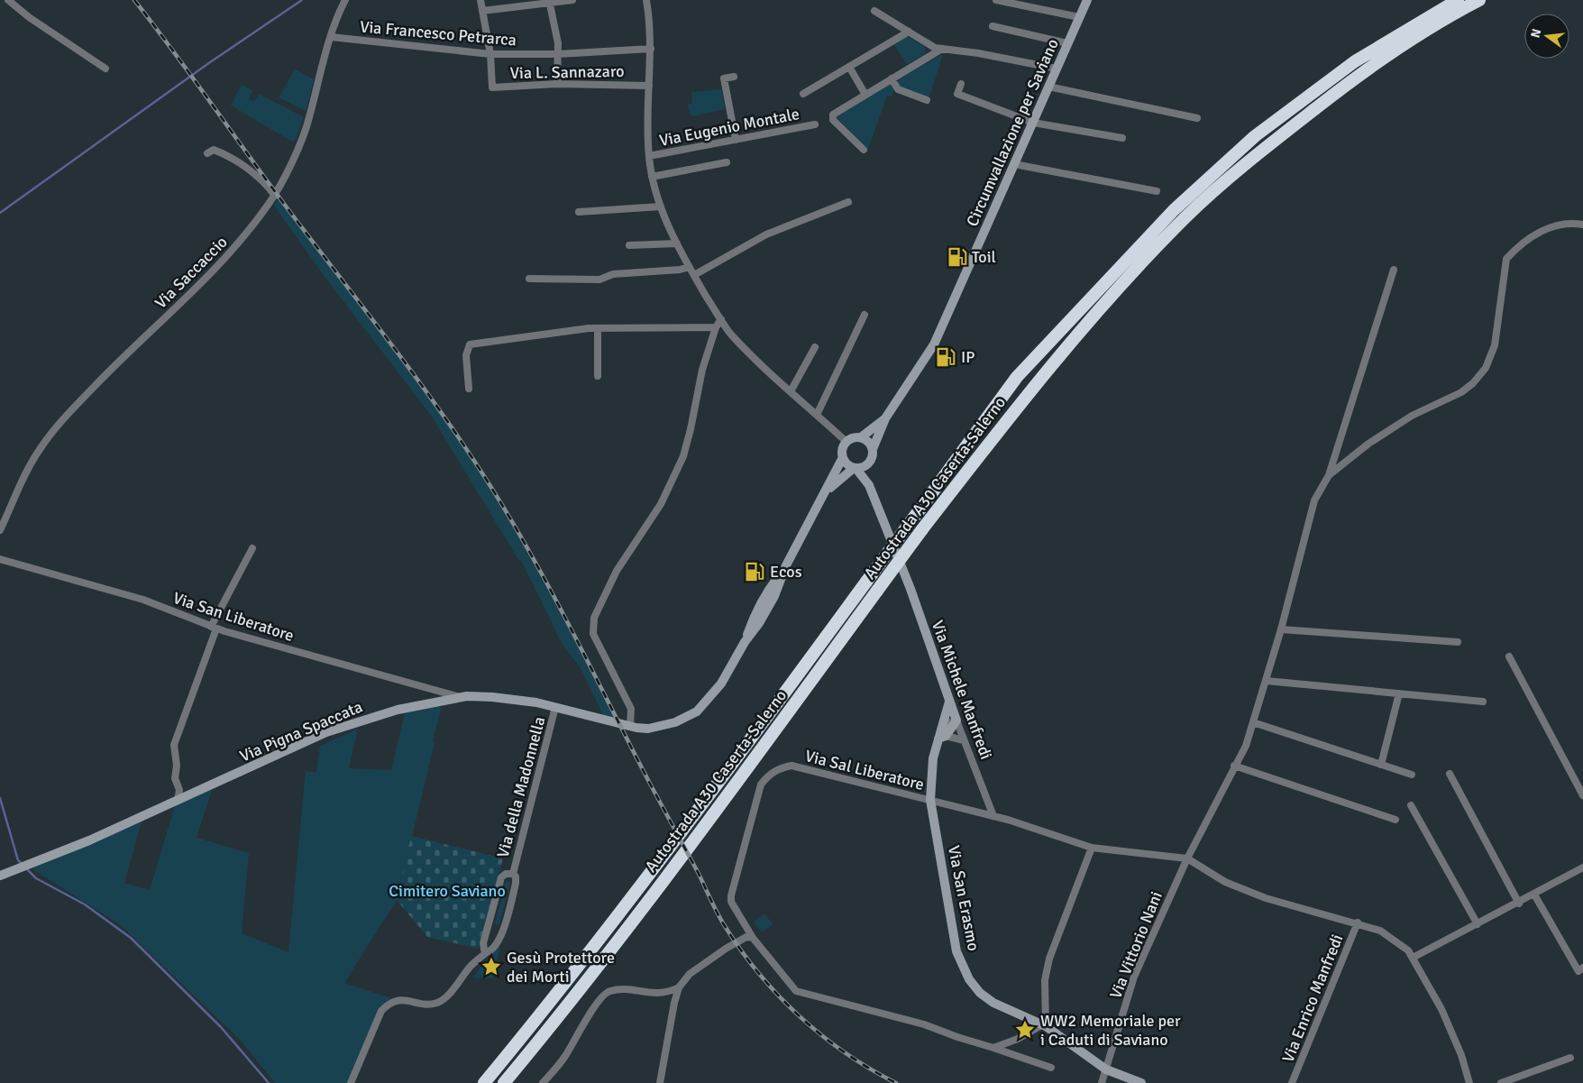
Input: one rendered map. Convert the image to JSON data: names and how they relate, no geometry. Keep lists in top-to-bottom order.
{
  "streets": {
    "highway": ["Autostrada A30 Caserta-Salerno"],
    "main road": [
      "Circumvallazione per Saviano",
      "Via Michele Manfredi",
      "Via Pigna Spaccata",
      "Via San Erasmo"
    ],
    "street": [
      "Via Francesco Petrarca",
      "Via L. Sannazaro",
      "Via Eugenio Montale",
      "Via Saccaccio",
      "Via San Liberatore",
      "Via Sal Liberatore",
      "Via della Madonnella",
      "Via Vittorio Nani",
      "Via Enrico Manfredi"
    ]
  },
  "crossings": [
    ["Via Francesco Petrarca", "Via L. Sannazaro"],
    ["Via Francesco Petrarca", "Via Saccaccio"],
    ["Circumvallazione per Saviano", "Via Pigna Spaccata"],
    ["Via San Liberatore", "Via Pigna Spaccata"],
    ["Via Michele Manfredi", "Via Sal Liberatore"],
    ["Via Michele Manfredi", "Via San Erasmo"],
    ["Via Pigna Spaccata", "Via della Madonnella"],
    ["Via Sal Liberatore", "Via San Erasmo"],
    ["Via Sal Liberatore", "Via Vittorio Nani"],
    ["Via San Erasmo", "Via Vittorio Nani"]
  ],
  "parks": ["Cimitero Saviano"],
  "places": {
    "fuel station": ["Toil", "IP", "Ecos"],
    "place": ["Gesù Protettore dei Morti", "WW2 Memoriale per i Caduti di Saviano"]
  },
  "north": "left"
}
